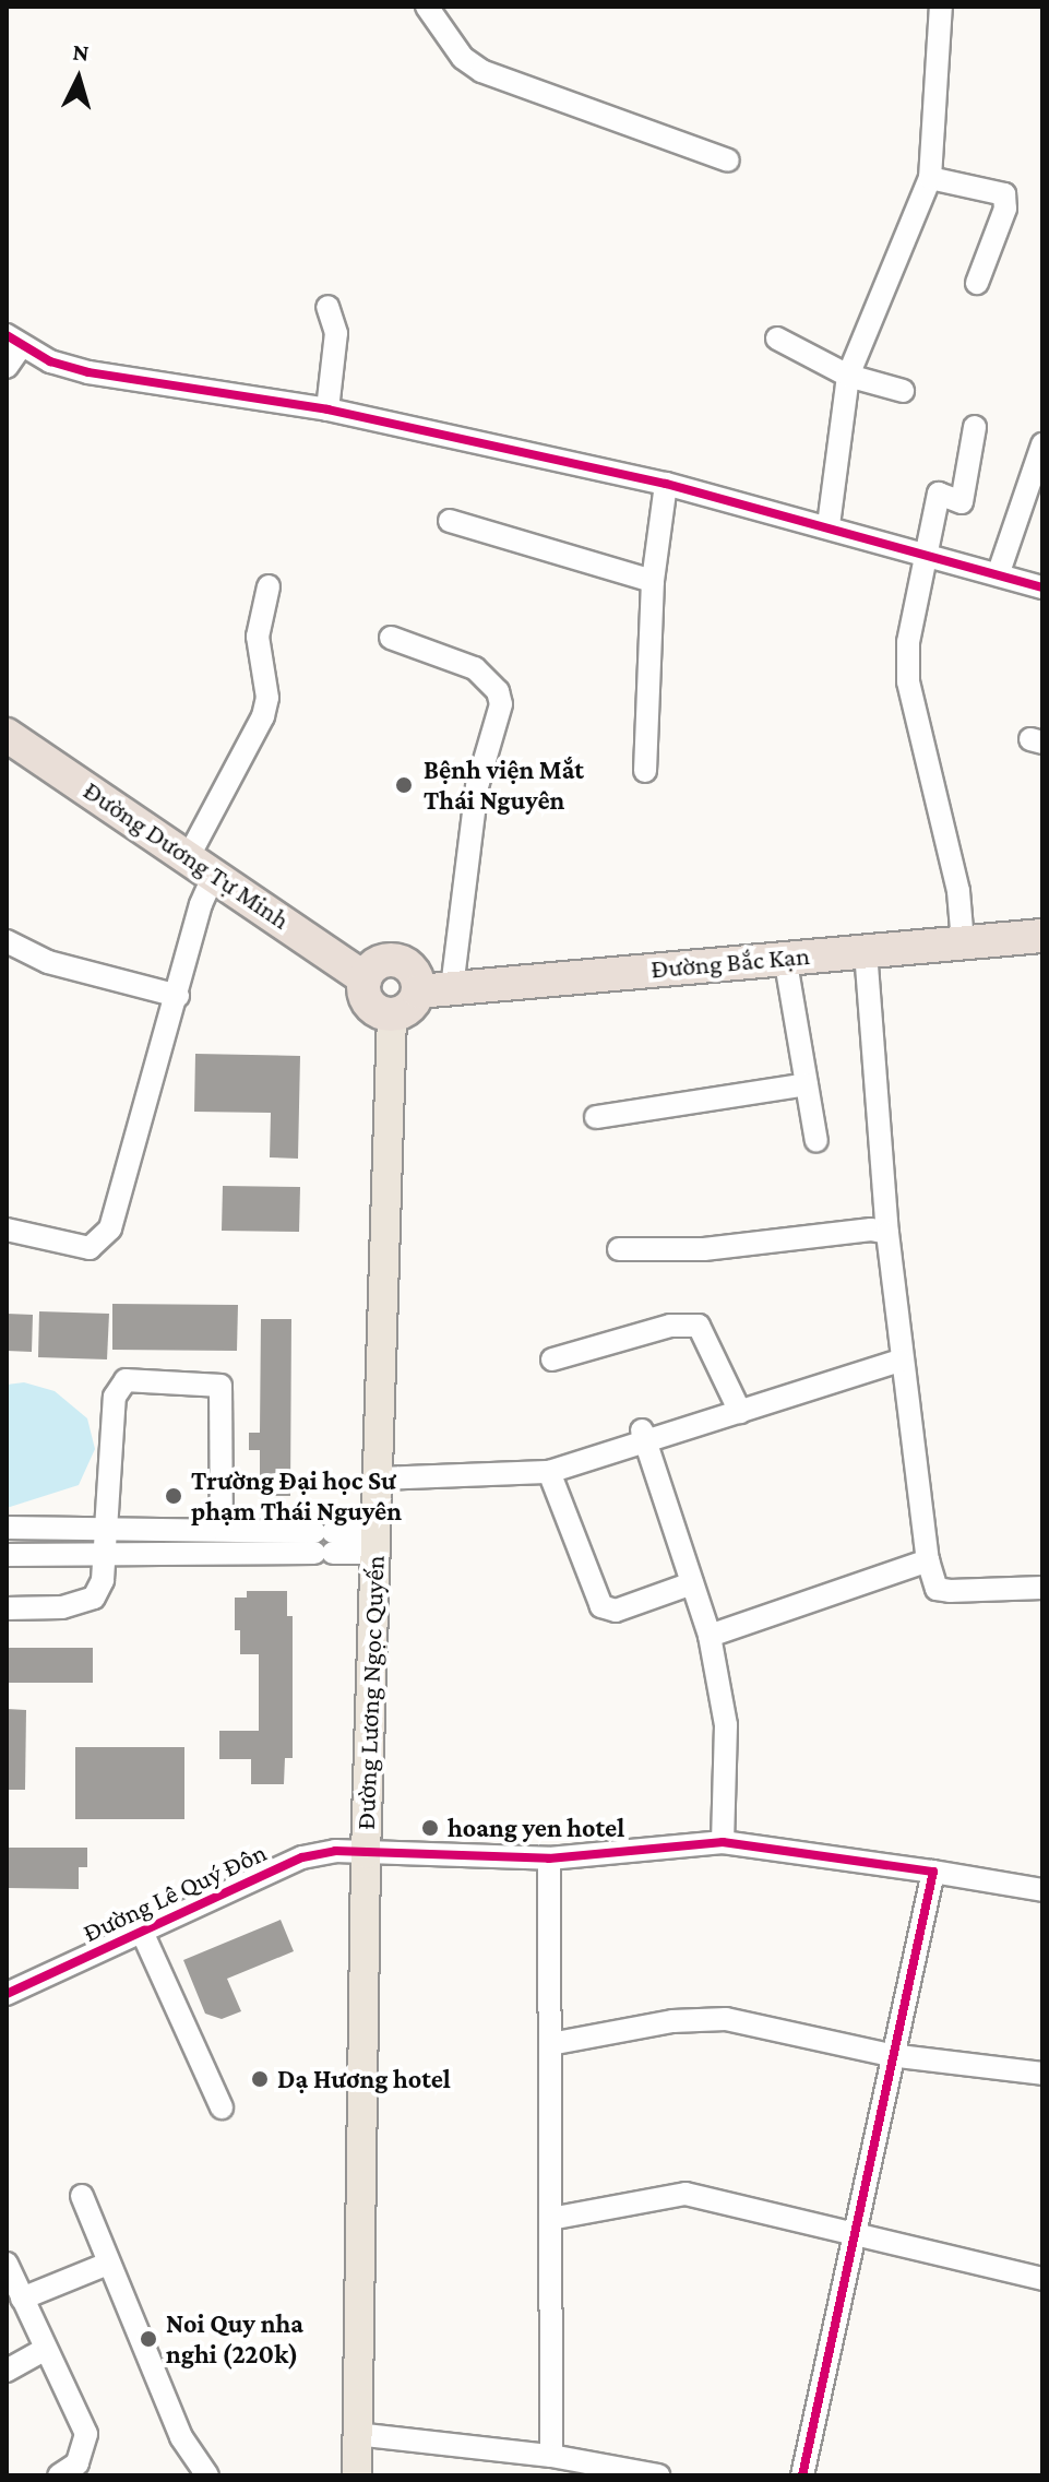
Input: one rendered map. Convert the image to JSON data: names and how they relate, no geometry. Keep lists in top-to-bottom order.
{
  "streets": {
    "highway": ["Đường Dương Tự Minh", "Đường Bắc Kạn"],
    "main road": ["Đường Lương Ngọc Quyến"],
    "street": ["Đường Lê Quý Đôn"]
  },
  "crossings": [
    ["Đường Dương Tự Minh", "Đường Bắc Kạn"],
    ["Đường Dương Tự Minh", "Đường Lương Ngọc Quyến"],
    ["Đường Bắc Kạn", "Đường Lương Ngọc Quyến"],
    ["Đường Lương Ngọc Quyến", "Đường Lê Quý Đôn"]
  ],
  "places": [
    "Bệnh viện Mắt Thái Nguyên",
    "Trường Đại học Sư phạm Thái Nguyên",
    "hoang yen hotel",
    "Dạ Hương hotel",
    "Noi Quy nha nghi (220k)"
  ],
  "north": "top"
}
